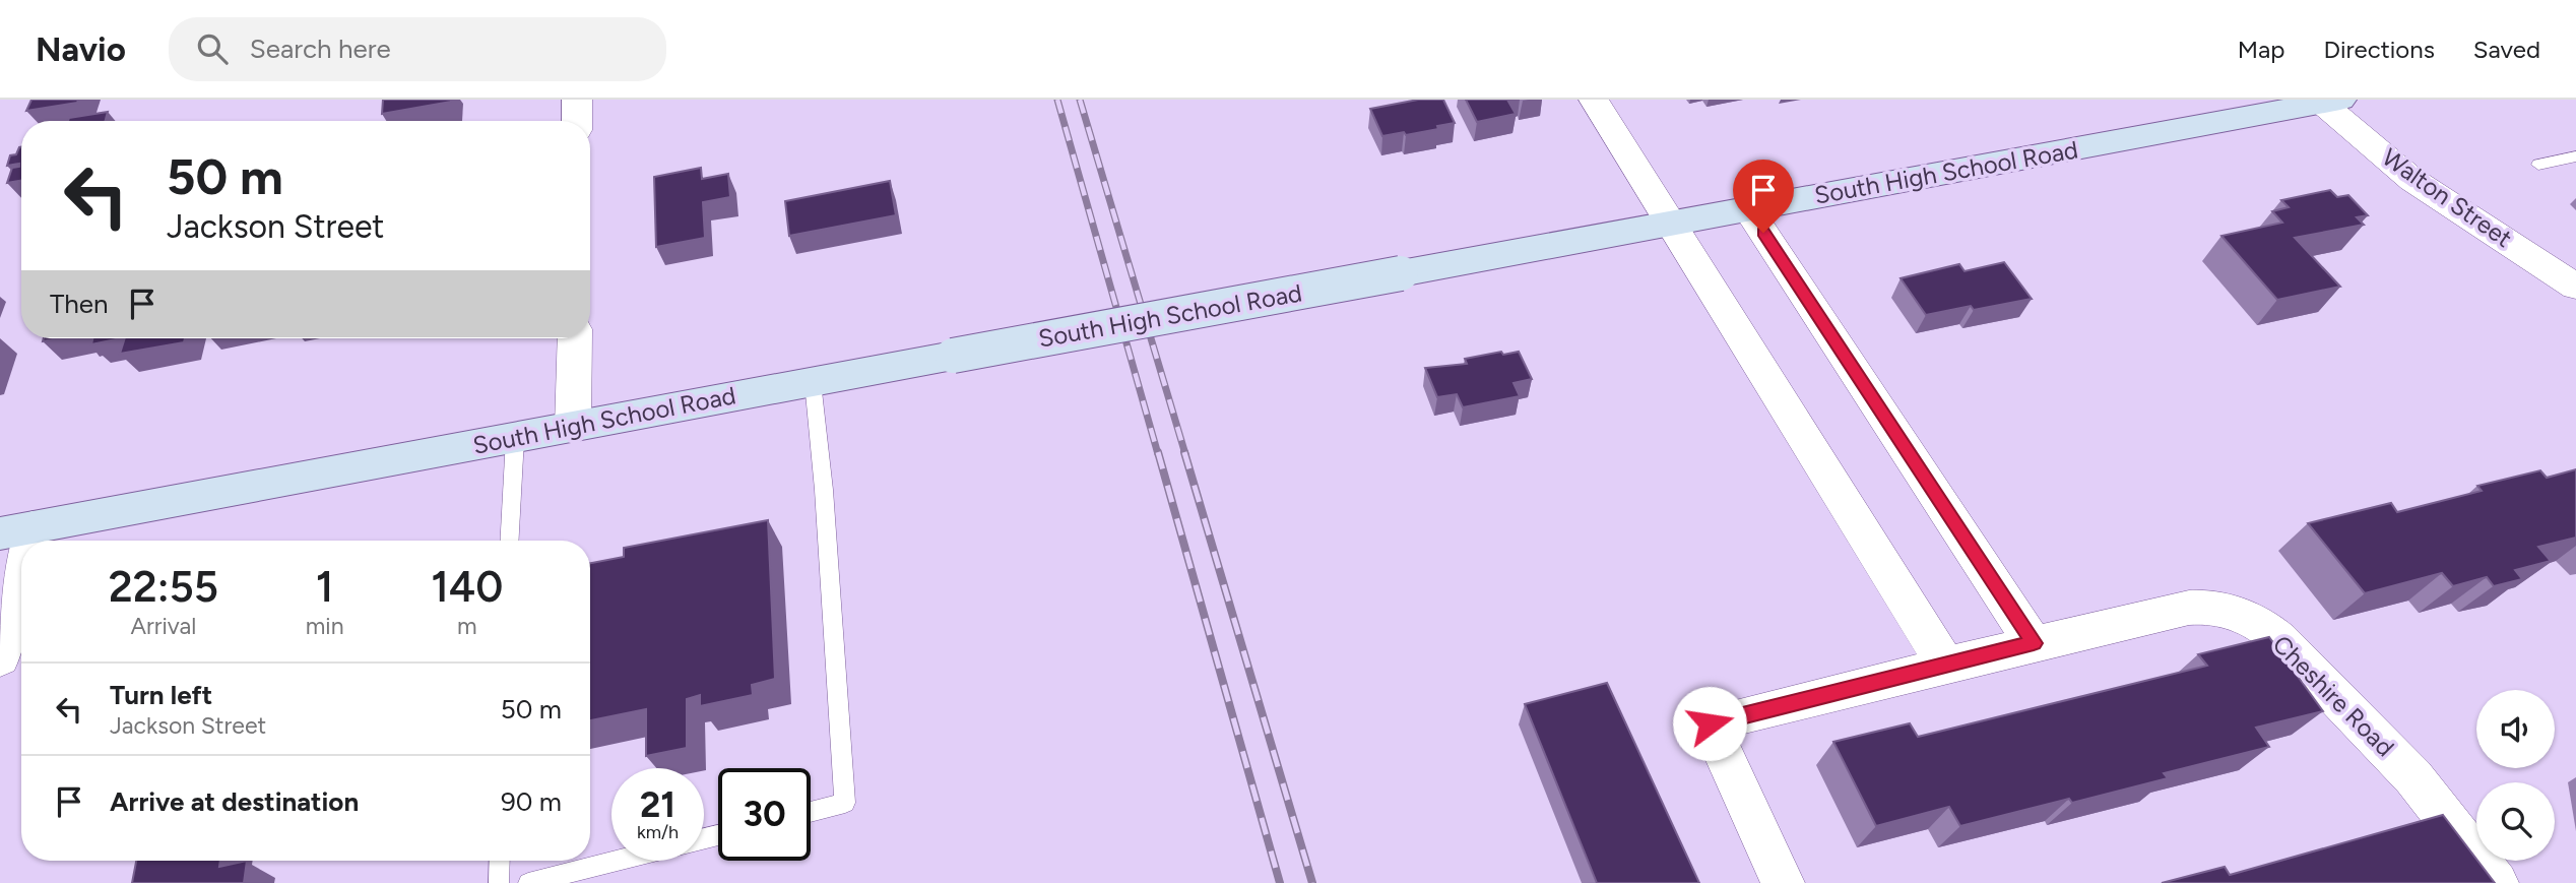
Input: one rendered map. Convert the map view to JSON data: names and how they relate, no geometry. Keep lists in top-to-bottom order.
{
  "streets": {
    "street": ["South High School Road", "Walton Street", "Cheshire Road"]
  },
  "crossings": [
    ["South High School Road", "Walton Street"]
  ],
  "page": {
    "header": "Navio",
    "search": "Search here",
    "nav": ["Map", "Directions", "Saved"],
    "turn": ["50 m", "Jackson Street"],
    "then": "Then",
    "eta": [
      "22:55",
      "Arrival",
      "1",
      "min",
      "140",
      "m"
    ],
    "list": [
      {
        "name": "Turn left",
        "note": "Jackson Street",
        "value": "50 m"
      },
      {
        "name": "Arrive at destination",
        "value": "90 m"
      }
    ],
    "speed": "21 km/h",
    "limit": "30"
  }
}
